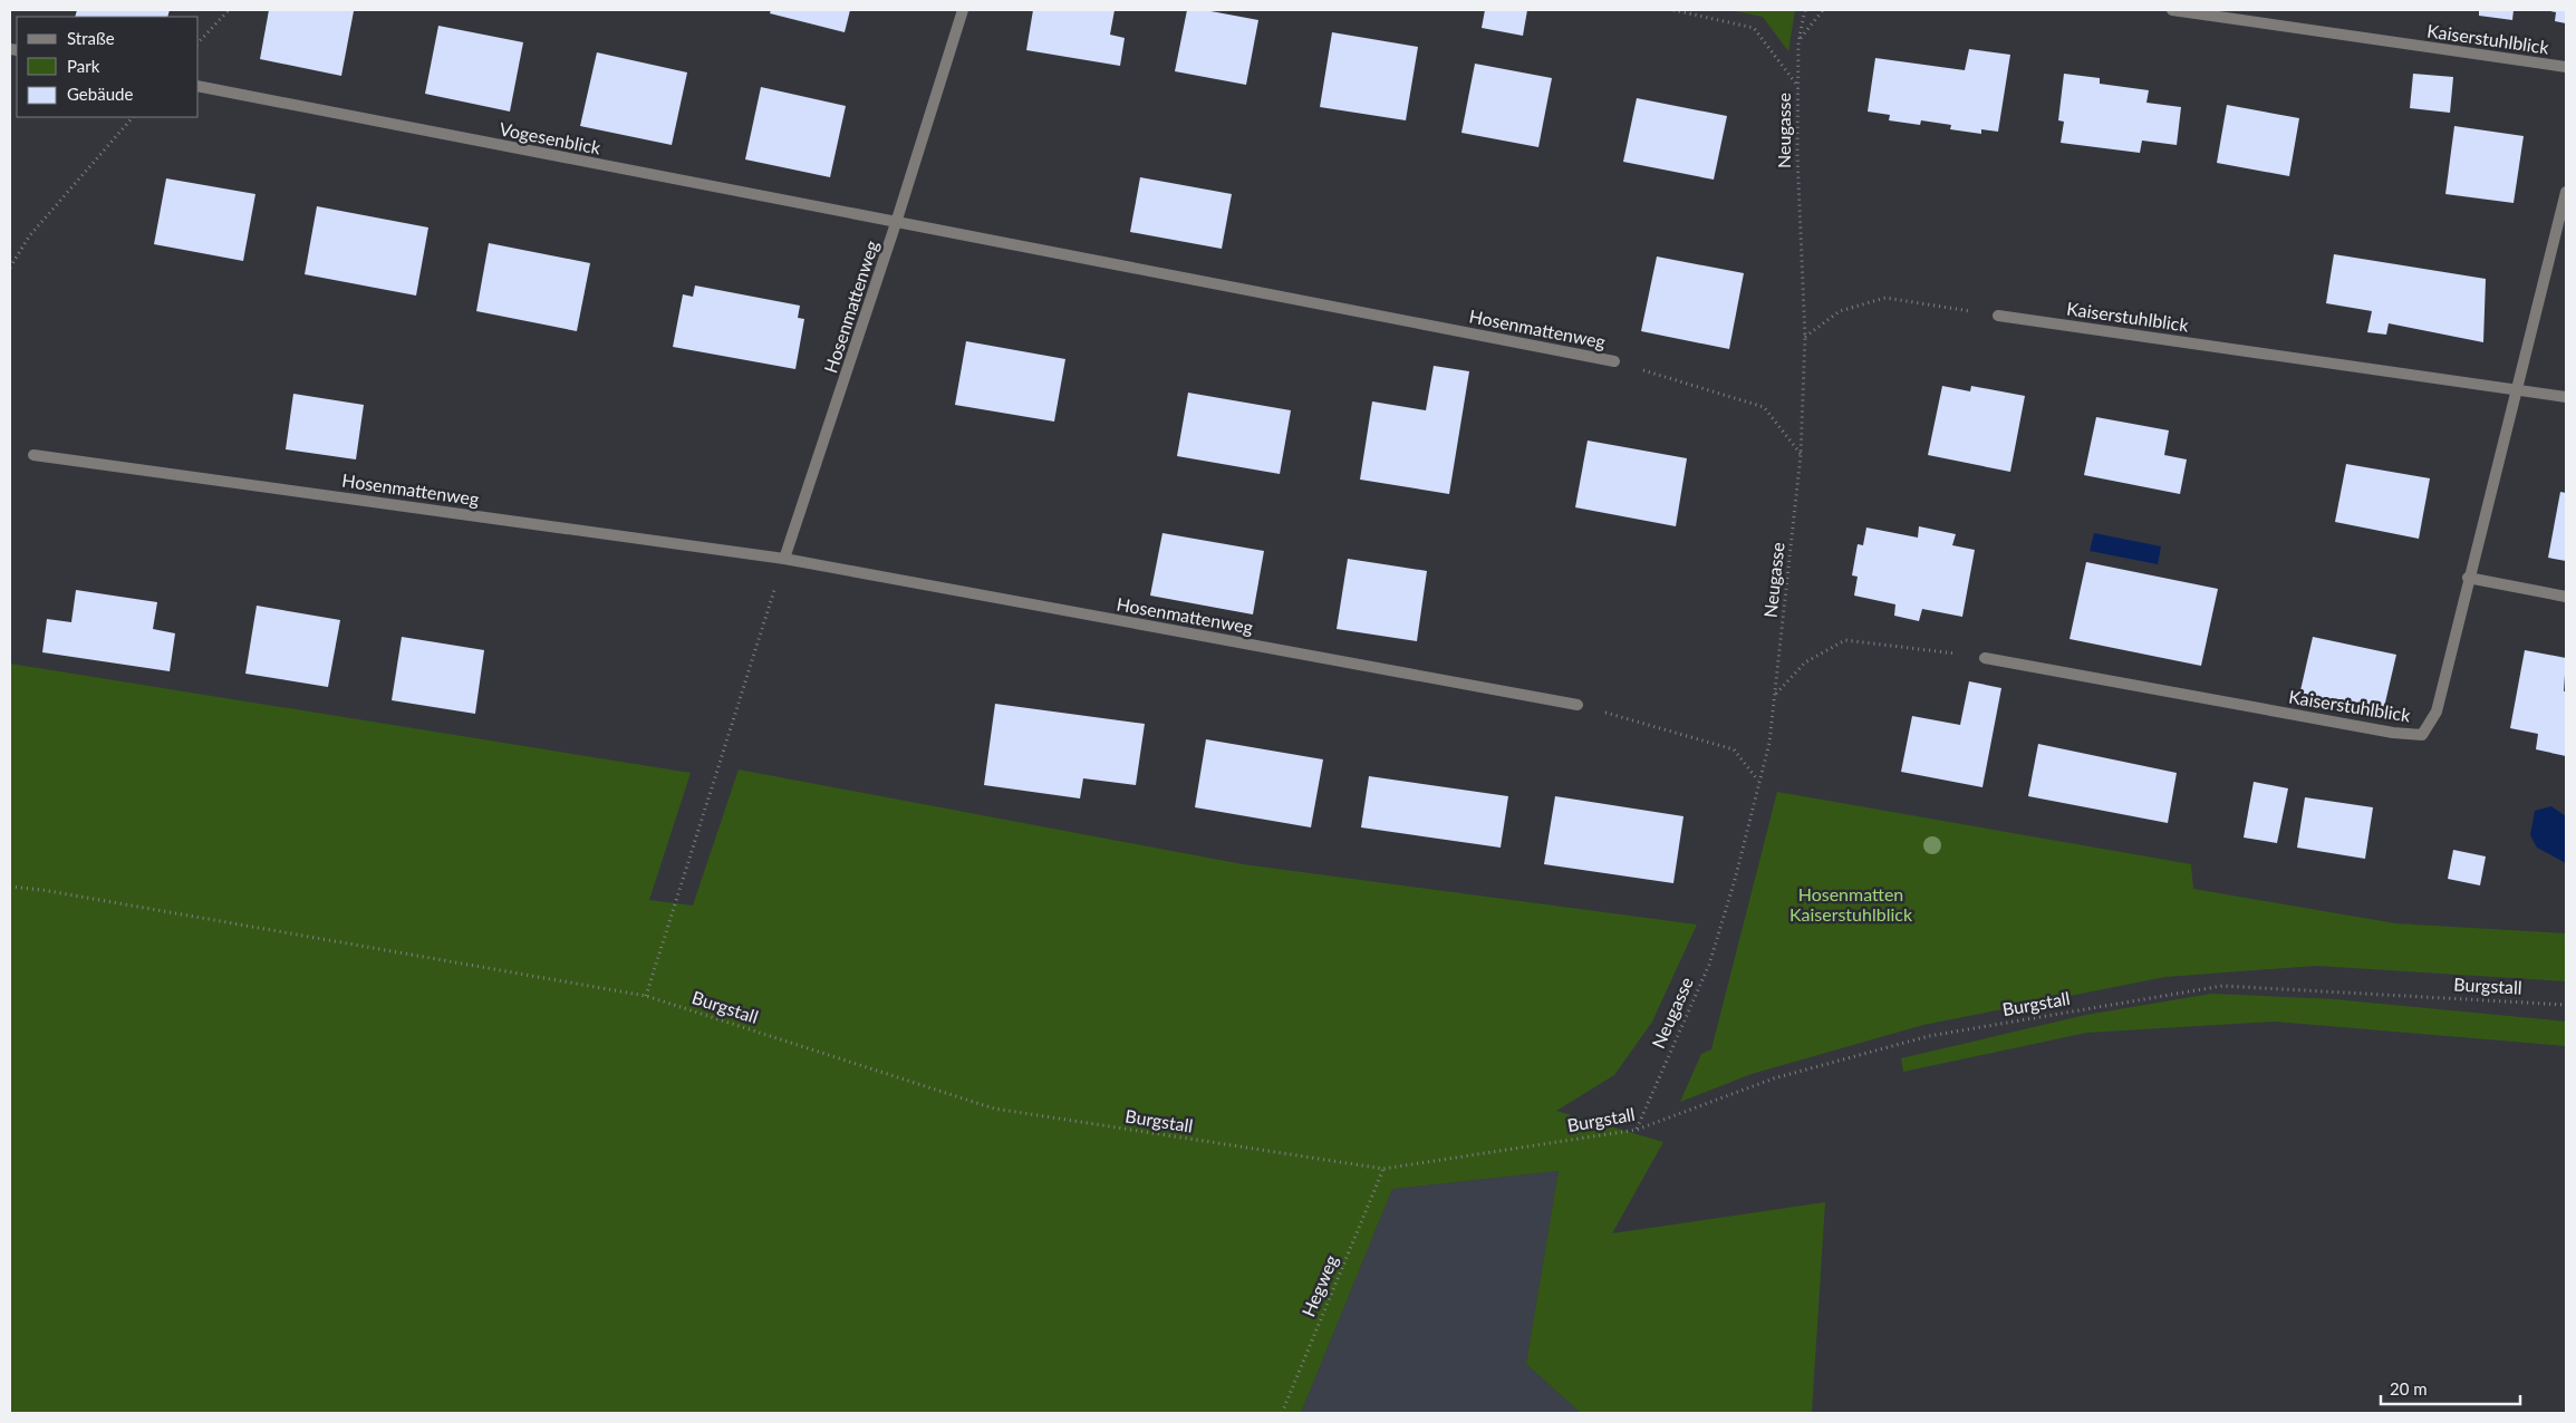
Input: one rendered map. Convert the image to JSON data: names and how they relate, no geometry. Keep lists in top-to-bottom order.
{
  "streets": {
    "street": ["Kaiserstuhlblick", "Vogesenblick", "Hosenmattenweg"],
    "path": ["Neugasse", "Burgstall", "Hegweg"]
  },
  "crossings": [
    ["Neugasse", "Burgstall"],
    ["Vogesenblick", "Hosenmattenweg"],
    ["Burgstall", "Hegweg"]
  ],
  "parks": ["Hosenmatten Kaiserstuhlblick"],
  "legend": ["Straße", "Park", "Gebäude"],
  "scale_bar": "20 m"
}
